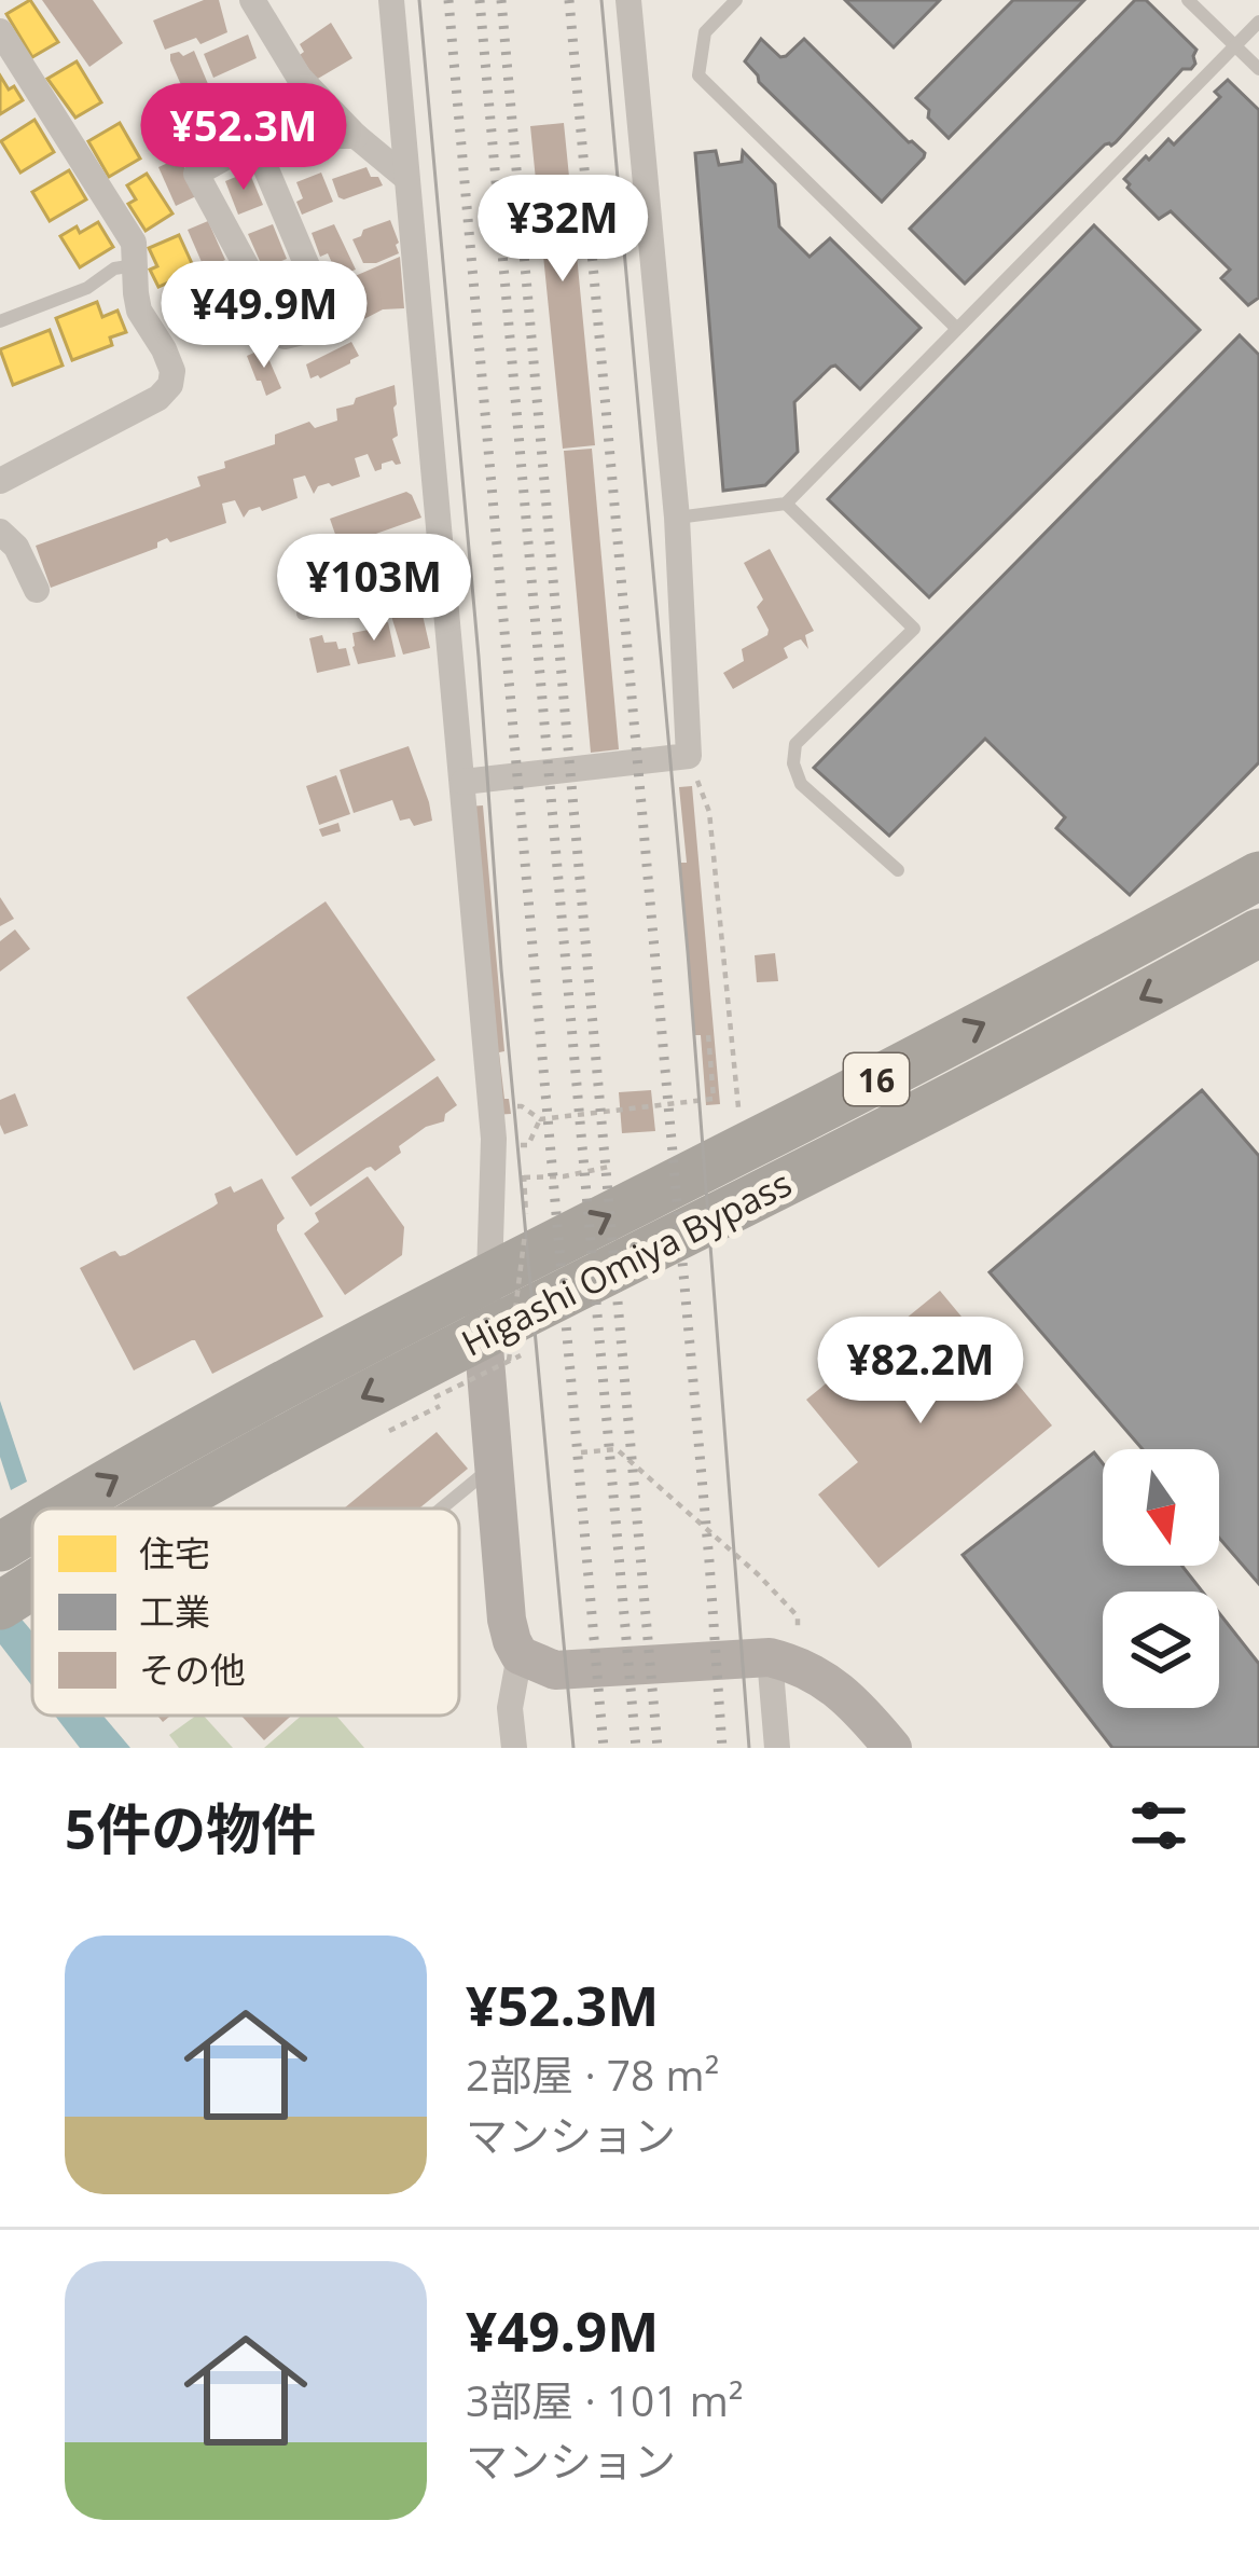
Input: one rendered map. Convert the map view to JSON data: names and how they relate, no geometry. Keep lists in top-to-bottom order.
{
  "streets": {
    "highway": ["16", "Higashi Omiya Bypass"]
  },
  "legend": ["住宅", "工業", "その他"],
  "north": "bottom",
  "page": {
    "price": [
      "¥52.3M",
      "¥32M",
      "¥49.9M",
      "¥103M",
      "¥82.2M"
    ],
    "heading": "5件の物件",
    "list": [
      {
        "name": "¥52.3M",
        "note": "2部屋 · 78 m² · マンション"
      },
      {
        "name": "¥49.9M",
        "note": "3部屋 · 101 m² · マンション"
      }
    ]
  }
}
